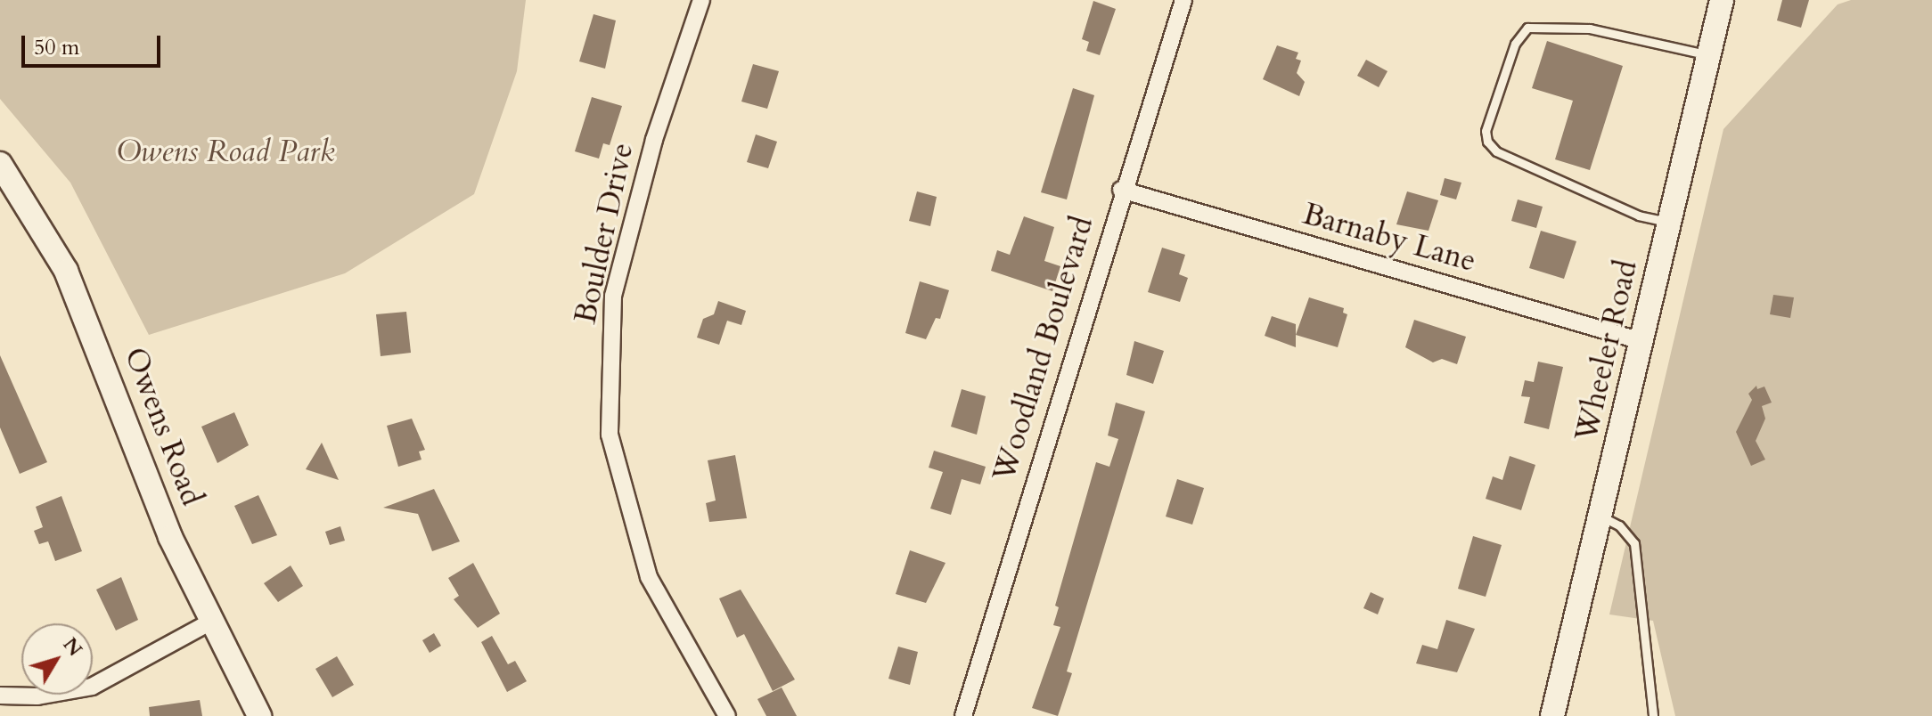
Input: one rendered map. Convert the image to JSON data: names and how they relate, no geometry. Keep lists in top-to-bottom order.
{
  "streets": {
    "main road": ["Wheeler Road", "Owens Road"],
    "street": ["Boulder Drive", "Barnaby Lane", "Woodland Boulevard"]
  },
  "crossings": [
    ["Barnaby Lane", "Woodland Boulevard"],
    ["Barnaby Lane", "Wheeler Road"]
  ],
  "parks": ["Owens Road Park"],
  "scale_bar": "50 m",
  "north": "top right"
}
